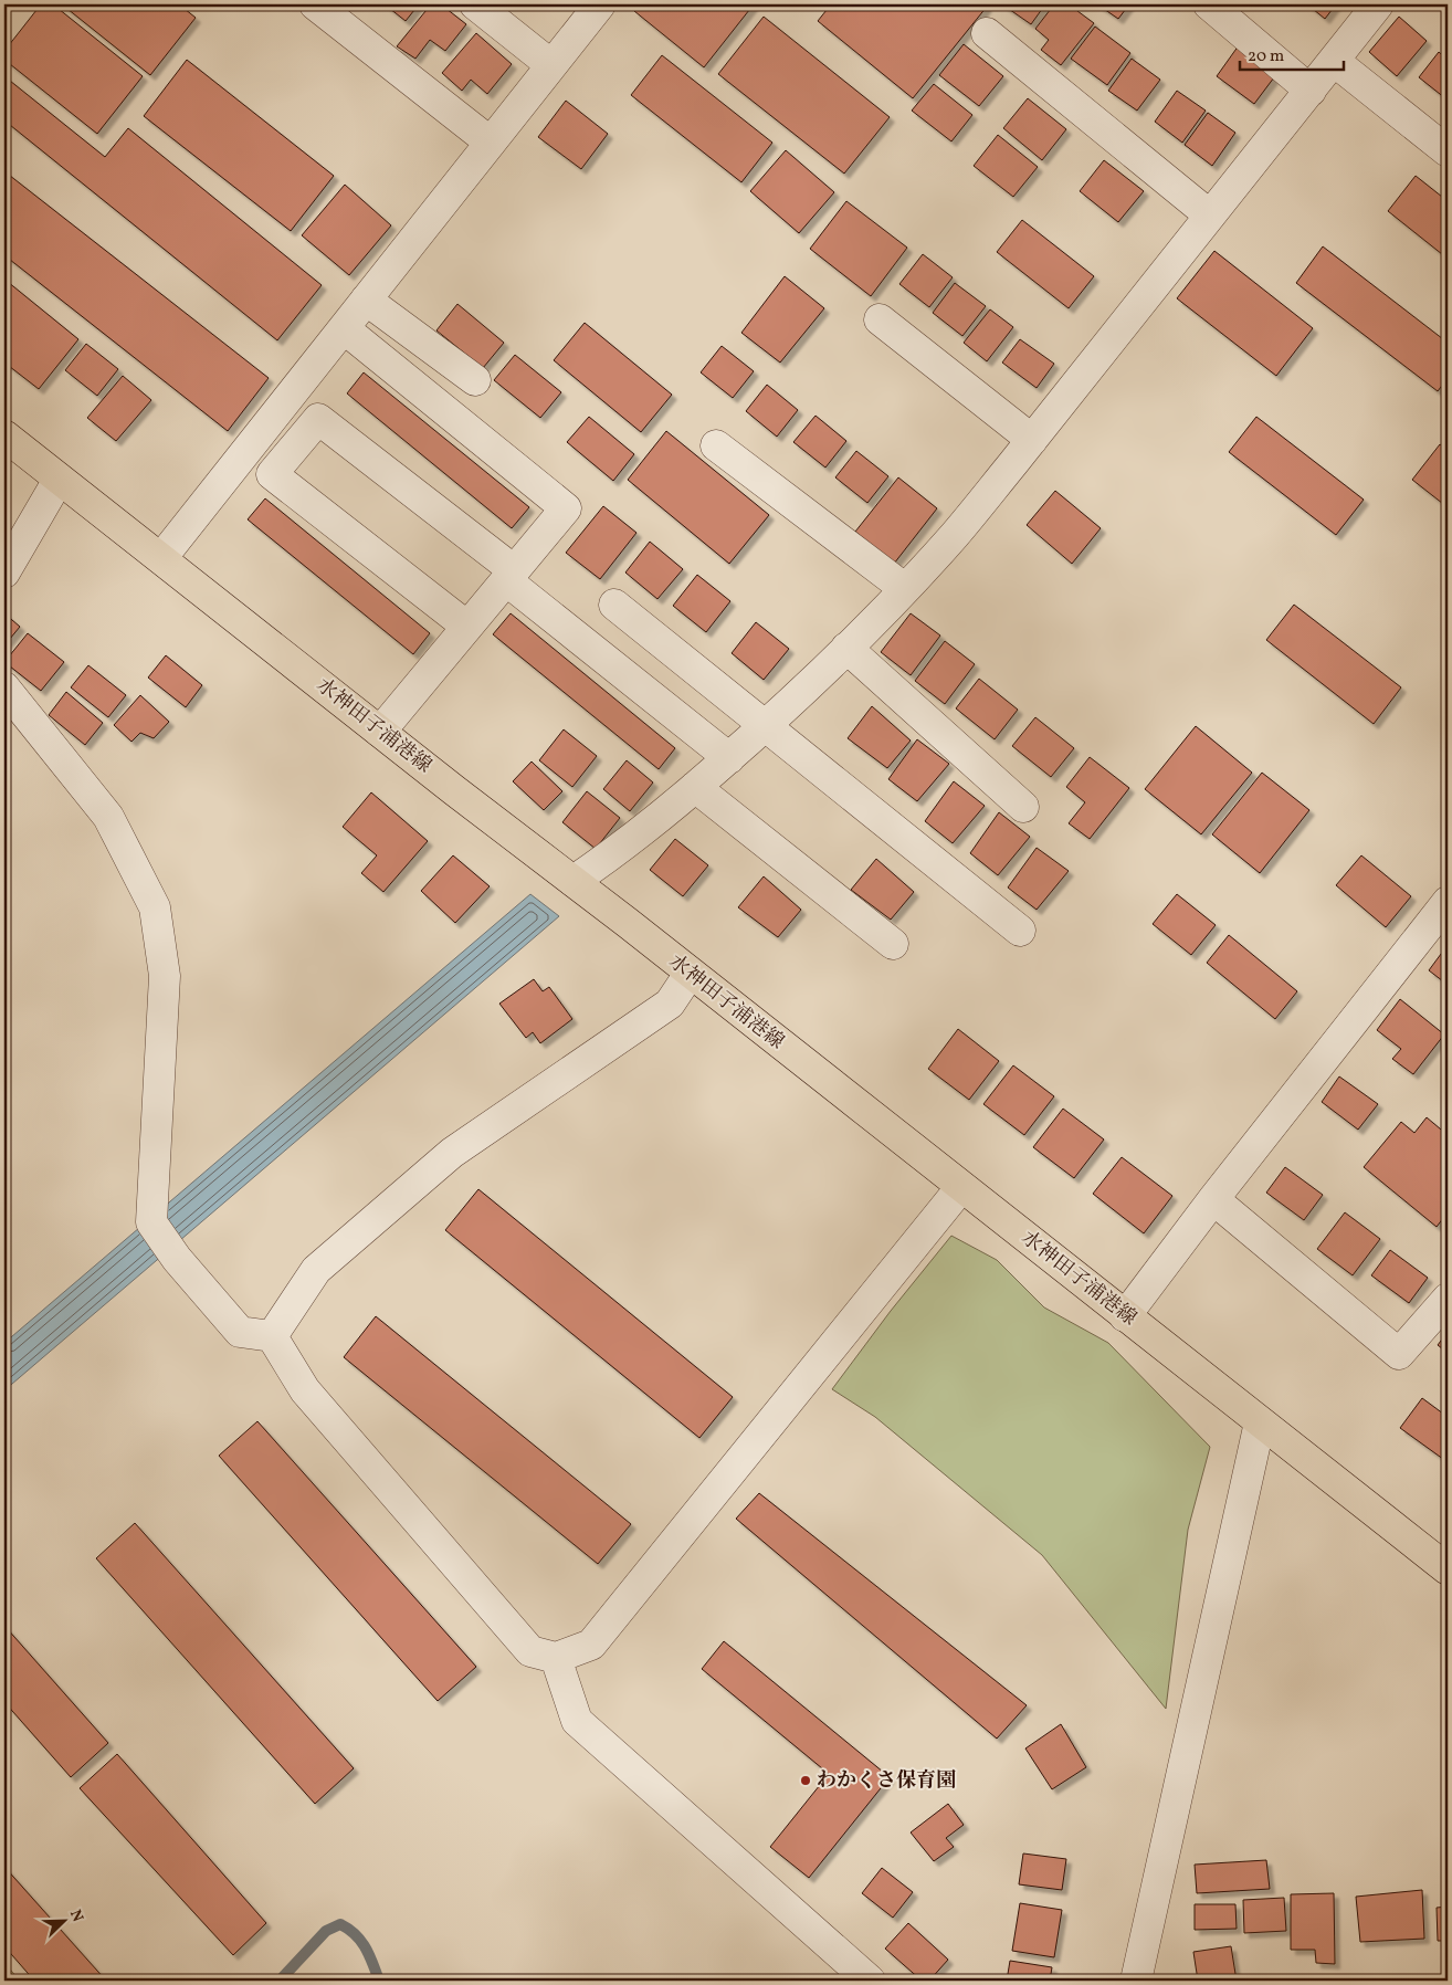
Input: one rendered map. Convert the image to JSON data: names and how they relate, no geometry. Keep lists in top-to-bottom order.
{
  "streets": {
    "main road": ["水神田子浦港線"]
  },
  "places": ["わかくさ保育園"],
  "scale_bar": "20 m",
  "north": "top right"
}
